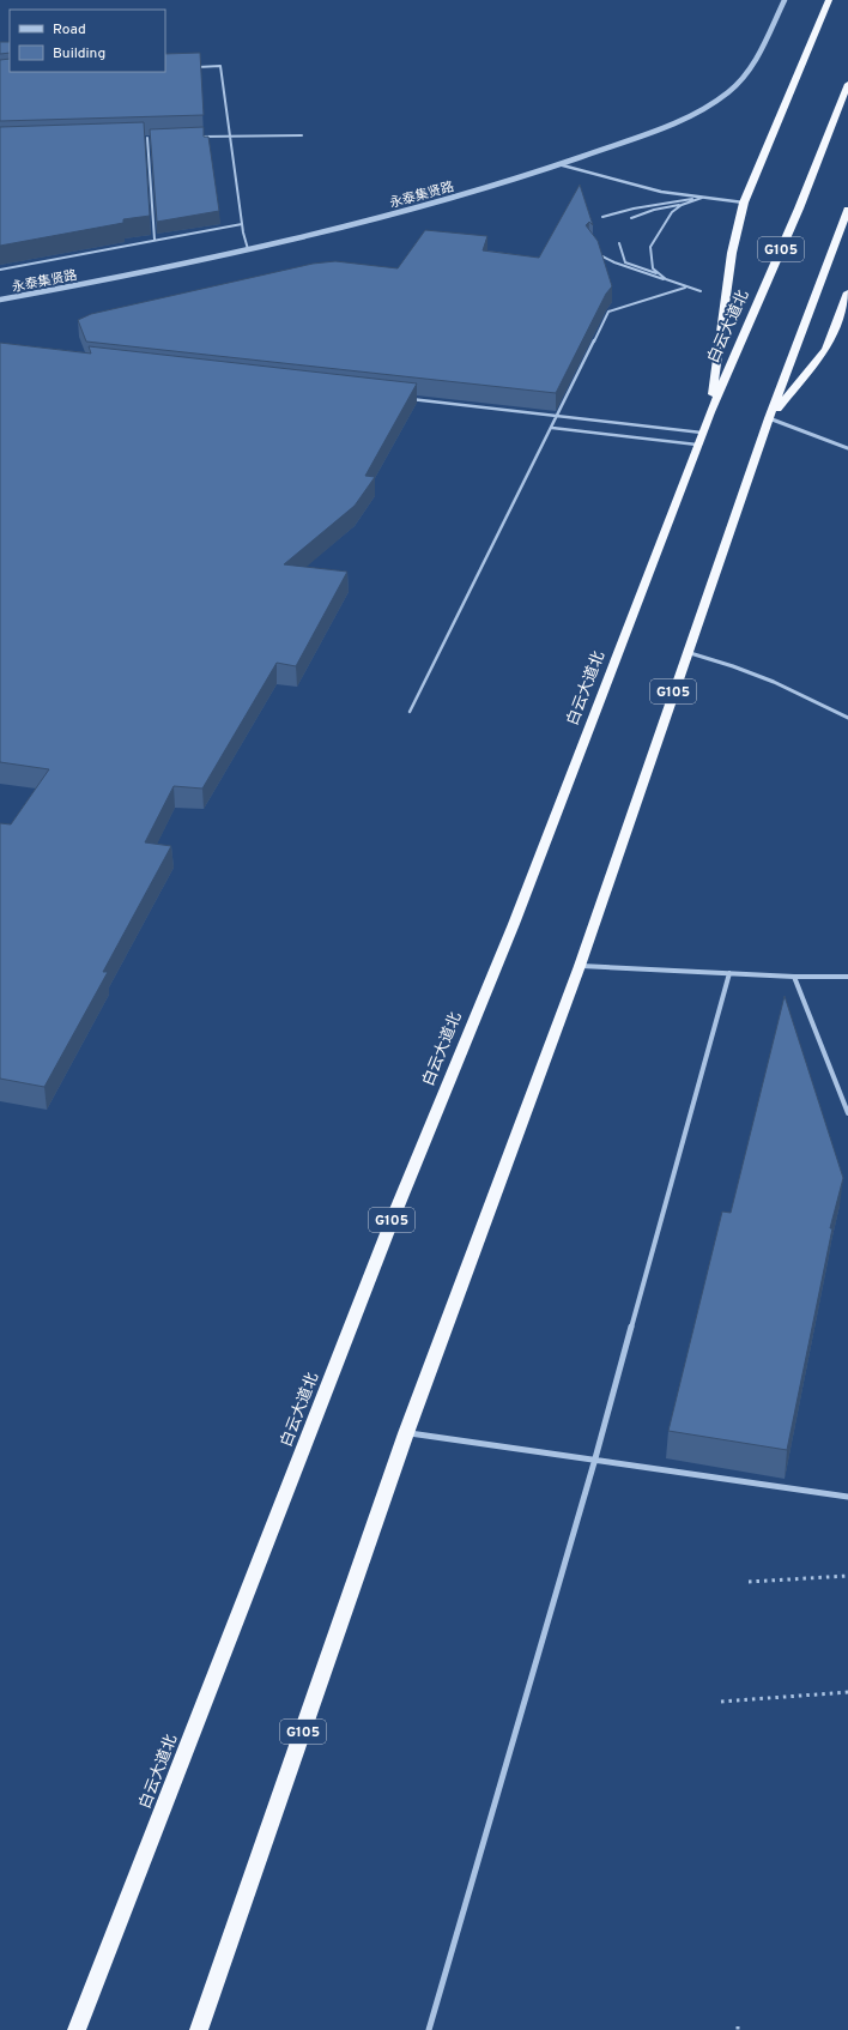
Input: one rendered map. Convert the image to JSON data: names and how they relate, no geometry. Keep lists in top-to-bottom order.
{
  "streets": {
    "highway": ["G105", "白云大道北"],
    "street": ["永泰集贤路"]
  },
  "crossings": [
    ["G105", "白云大道北"]
  ],
  "legend": ["Road", "Building"]
}
